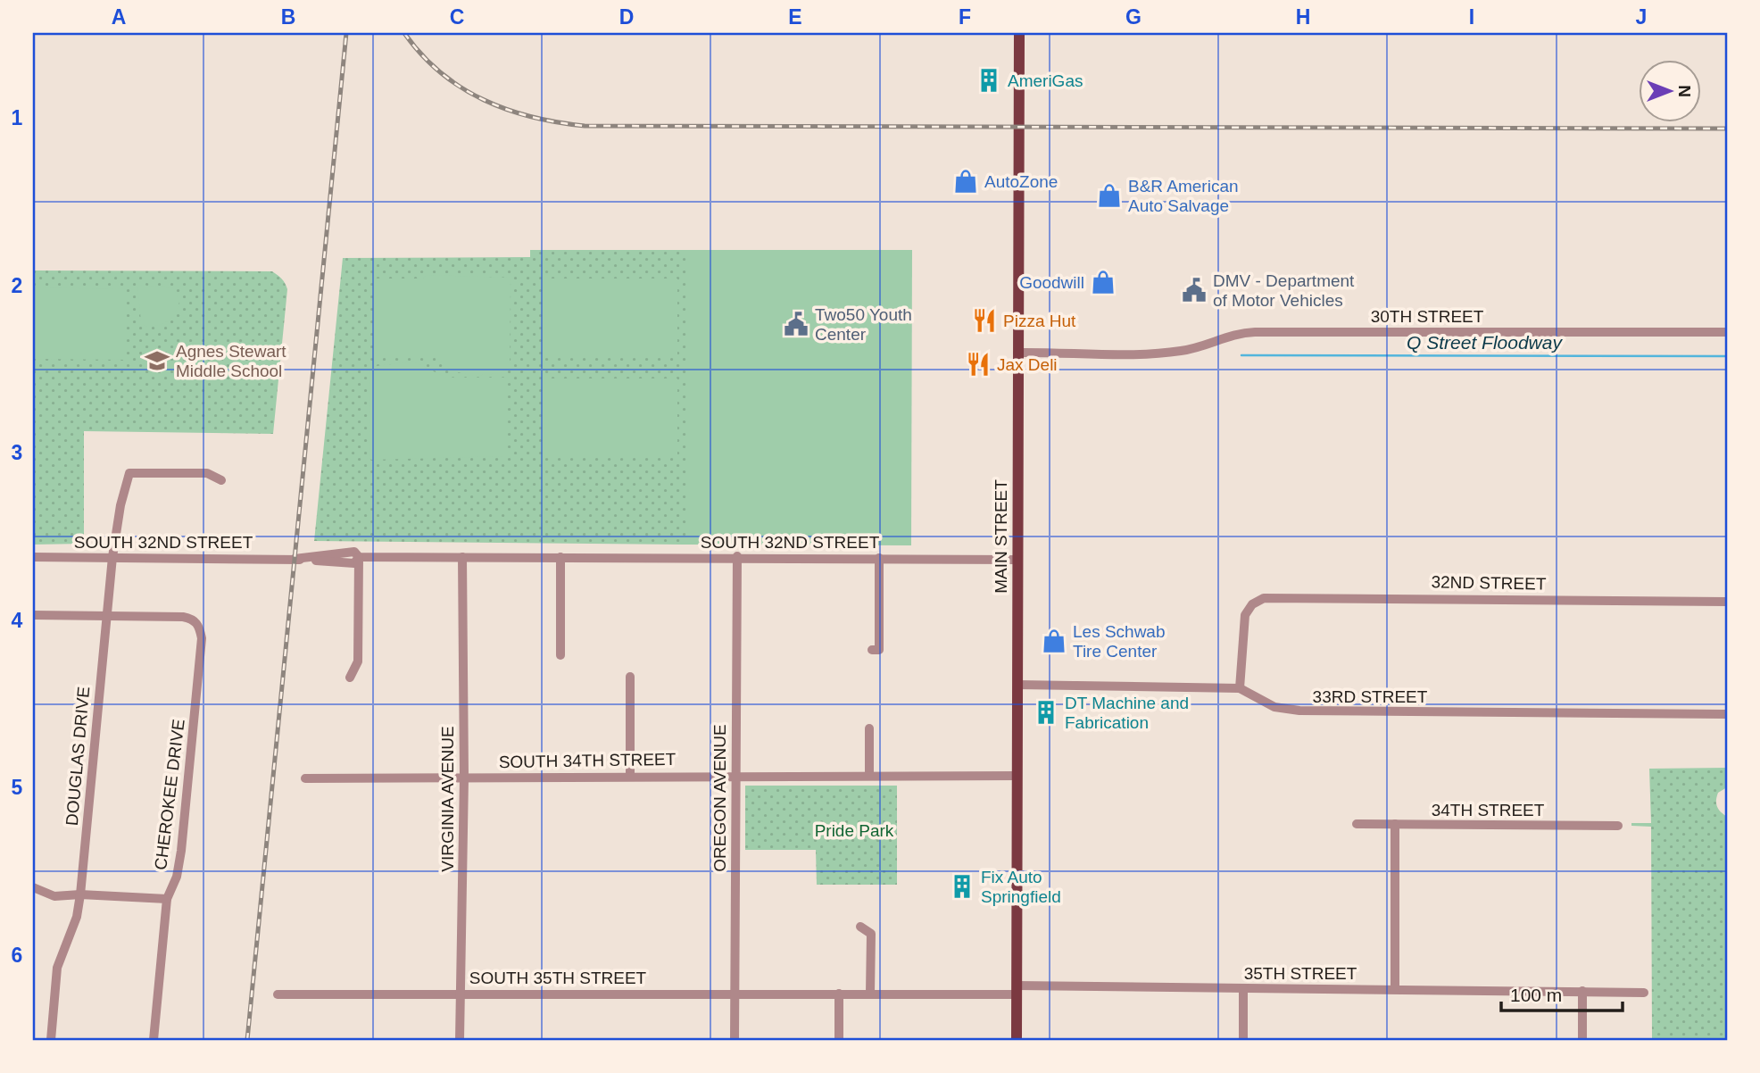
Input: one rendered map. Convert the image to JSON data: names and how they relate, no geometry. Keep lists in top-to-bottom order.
{
  "streets": {
    "main road": ["MAIN STREET"],
    "street": [
      "30TH STREET",
      "SOUTH 32ND STREET",
      "32ND STREET",
      "33RD STREET",
      "DOUGLAS DRIVE",
      "SOUTH 34TH STREET",
      "CHEROKEE DRIVE",
      "OREGON AVENUE",
      "VIRGINIA AVENUE",
      "34TH STREET",
      "35TH STREET",
      "SOUTH 35TH STREET"
    ]
  },
  "crossings": [
    ["30TH STREET", "MAIN STREET"],
    ["MAIN STREET", "SOUTH 32ND STREET"],
    ["MAIN STREET", "33RD STREET"],
    ["MAIN STREET", "SOUTH 34TH STREET"],
    ["MAIN STREET", "35TH STREET"],
    ["MAIN STREET", "SOUTH 35TH STREET"],
    ["SOUTH 32ND STREET", "DOUGLAS DRIVE"],
    ["SOUTH 32ND STREET", "OREGON AVENUE"],
    ["SOUTH 32ND STREET", "VIRGINIA AVENUE"],
    ["32ND STREET", "33RD STREET"],
    ["DOUGLAS DRIVE", "CHEROKEE DRIVE"],
    ["SOUTH 34TH STREET", "OREGON AVENUE"],
    ["SOUTH 34TH STREET", "VIRGINIA AVENUE"],
    ["OREGON AVENUE", "SOUTH 35TH STREET"],
    ["VIRGINIA AVENUE", "SOUTH 35TH STREET"],
    ["35TH STREET", "SOUTH 35TH STREET"]
  ],
  "water": ["Q Street Floodway"],
  "parks": ["Pride Park"],
  "places": {
    "building": ["AmeriGas", "DT Machine and Fabrication", "Fix Auto Springfield"],
    "shop": [
      "AutoZone",
      "B&R American Auto Salvage",
      "Goodwill",
      "Les Schwab Tire Center"
    ],
    "public building": ["DMV - Department of Motor Vehicles", "Two50 Youth Center"],
    "restaurant": ["Pizza Hut", "Jax Deli"],
    "school or university": ["Agnes Stewart Middle School"]
  },
  "scale_bar": "100 m",
  "north": "right",
  "grid": {
    "columns": [
      "A",
      "B",
      "C",
      "D",
      "E",
      "F",
      "G",
      "H",
      "I",
      "J"
    ],
    "rows": [
      "1",
      "2",
      "3",
      "4",
      "5",
      "6"
    ]
  }
}
